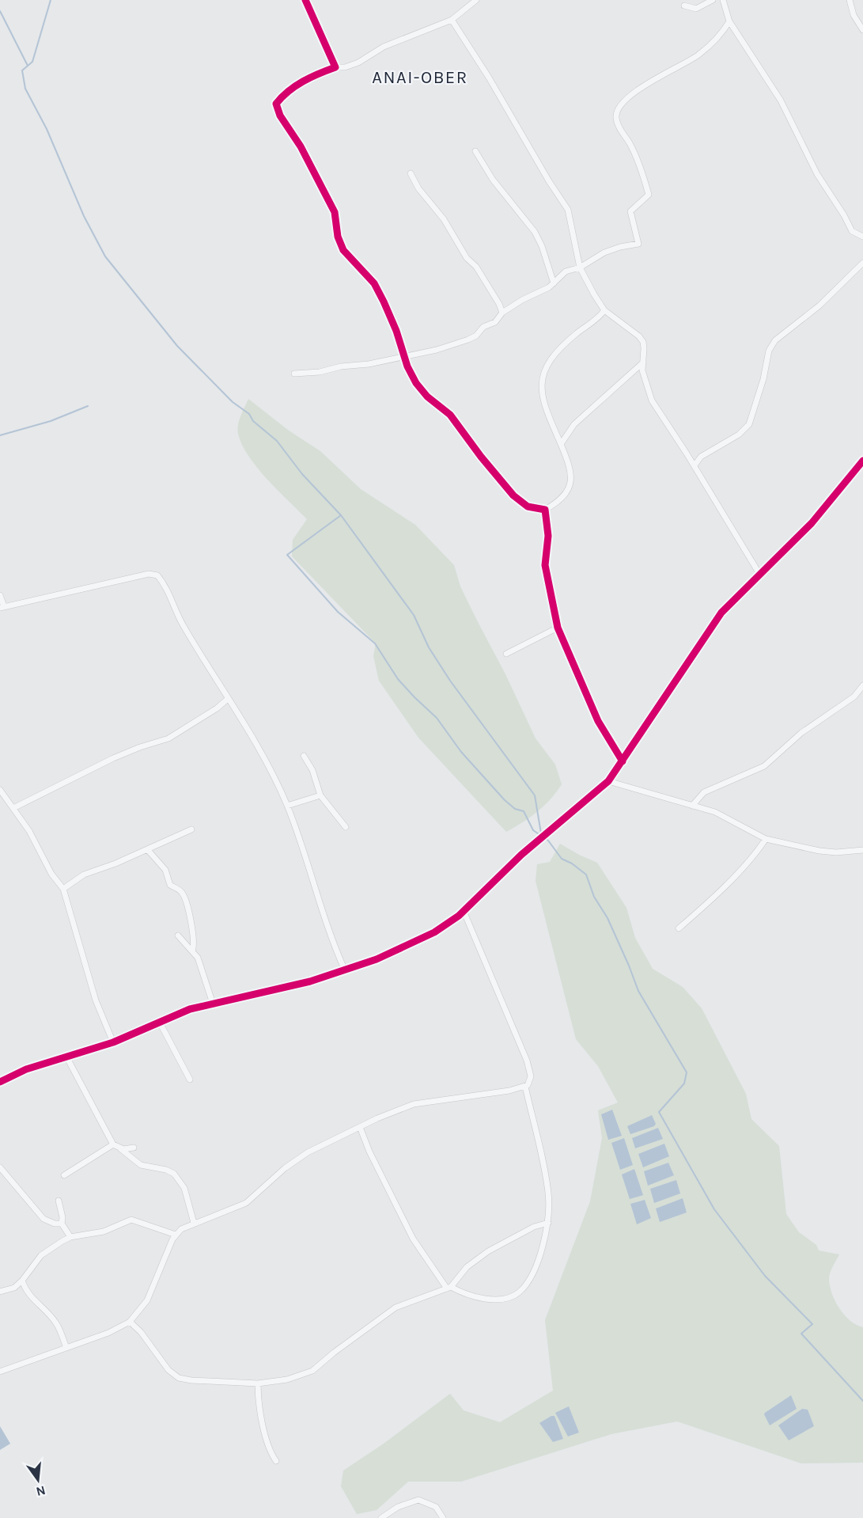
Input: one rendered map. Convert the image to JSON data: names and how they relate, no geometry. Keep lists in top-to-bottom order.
{
  "districts": ["ANAI-OBER"],
  "north": "bottom"
}
